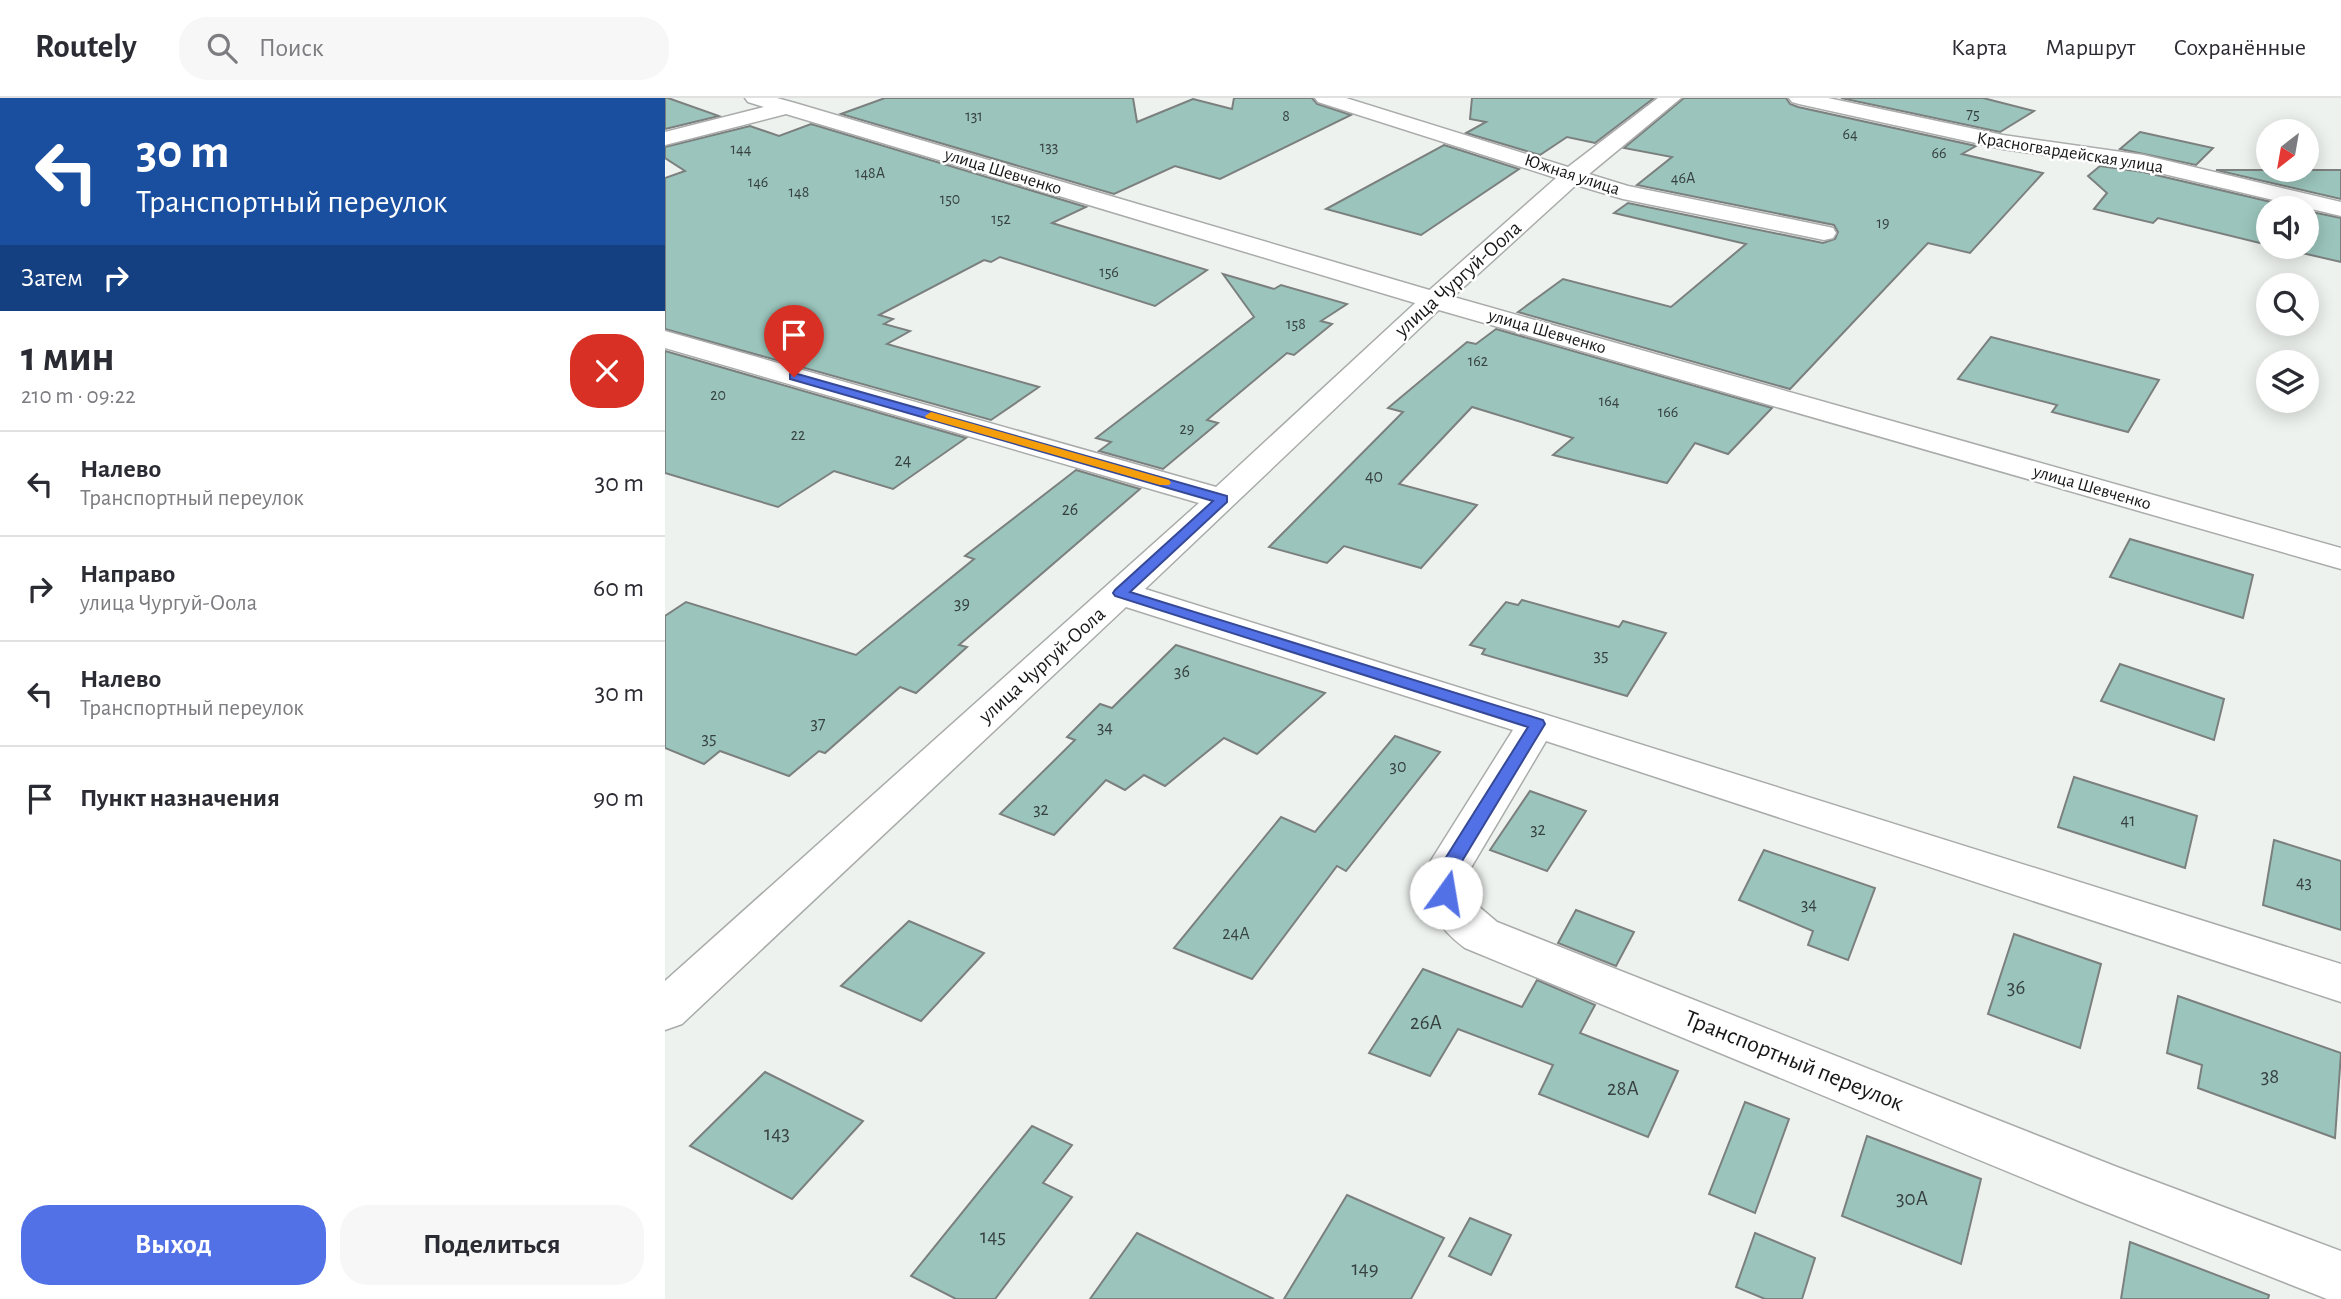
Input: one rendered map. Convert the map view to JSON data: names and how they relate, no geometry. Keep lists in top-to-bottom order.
{
  "streets": {
    "street": [
      "Красногвардейская улица",
      "улица Шевченко",
      "Южная улица",
      "улица Чургуй-Оола",
      "Транспортный переулок"
    ]
  },
  "crossings": [
    ["улица Шевченко", "улица Чургуй-Оола"],
    ["Южная улица", "улица Чургуй-Оола"]
  ],
  "house_numbers": [
    "75",
    "131",
    "8",
    "64",
    "133",
    "144",
    "66",
    "148А",
    "46А",
    "146",
    "148",
    "150",
    "152",
    "19",
    "156",
    "158",
    "162",
    "20",
    "164",
    "166",
    "29",
    "22",
    "24",
    "40",
    "26",
    "39",
    "35",
    "36",
    "37",
    "34",
    "35",
    "30",
    "32",
    "41",
    "32",
    "43",
    "34",
    "24А",
    "36",
    "26А",
    "38",
    "28А",
    "143",
    "30А",
    "145",
    "149"
  ],
  "north": "bottom left",
  "page": {
    "header": "Routely",
    "search": "Поиск",
    "nav": ["Карта", "Маршрут", "Сохранённые"],
    "turn": ["30 m", "Транспортный переулок"],
    "then": "Затем",
    "heading": ["1 мин", "210 m · 09:22"],
    "list": [
      {
        "name": "Налево",
        "note": "Транспортный переулок",
        "value": "30 m"
      },
      {
        "name": "Направо",
        "note": "улица Чургуй-Оола",
        "value": "60 m"
      },
      {
        "name": "Налево",
        "note": "Транспортный переулок",
        "value": "30 m"
      },
      {
        "name": "Пункт назначения",
        "value": "90 m"
      }
    ],
    "buttons": ["Выход", "Поделиться"]
  }
}
